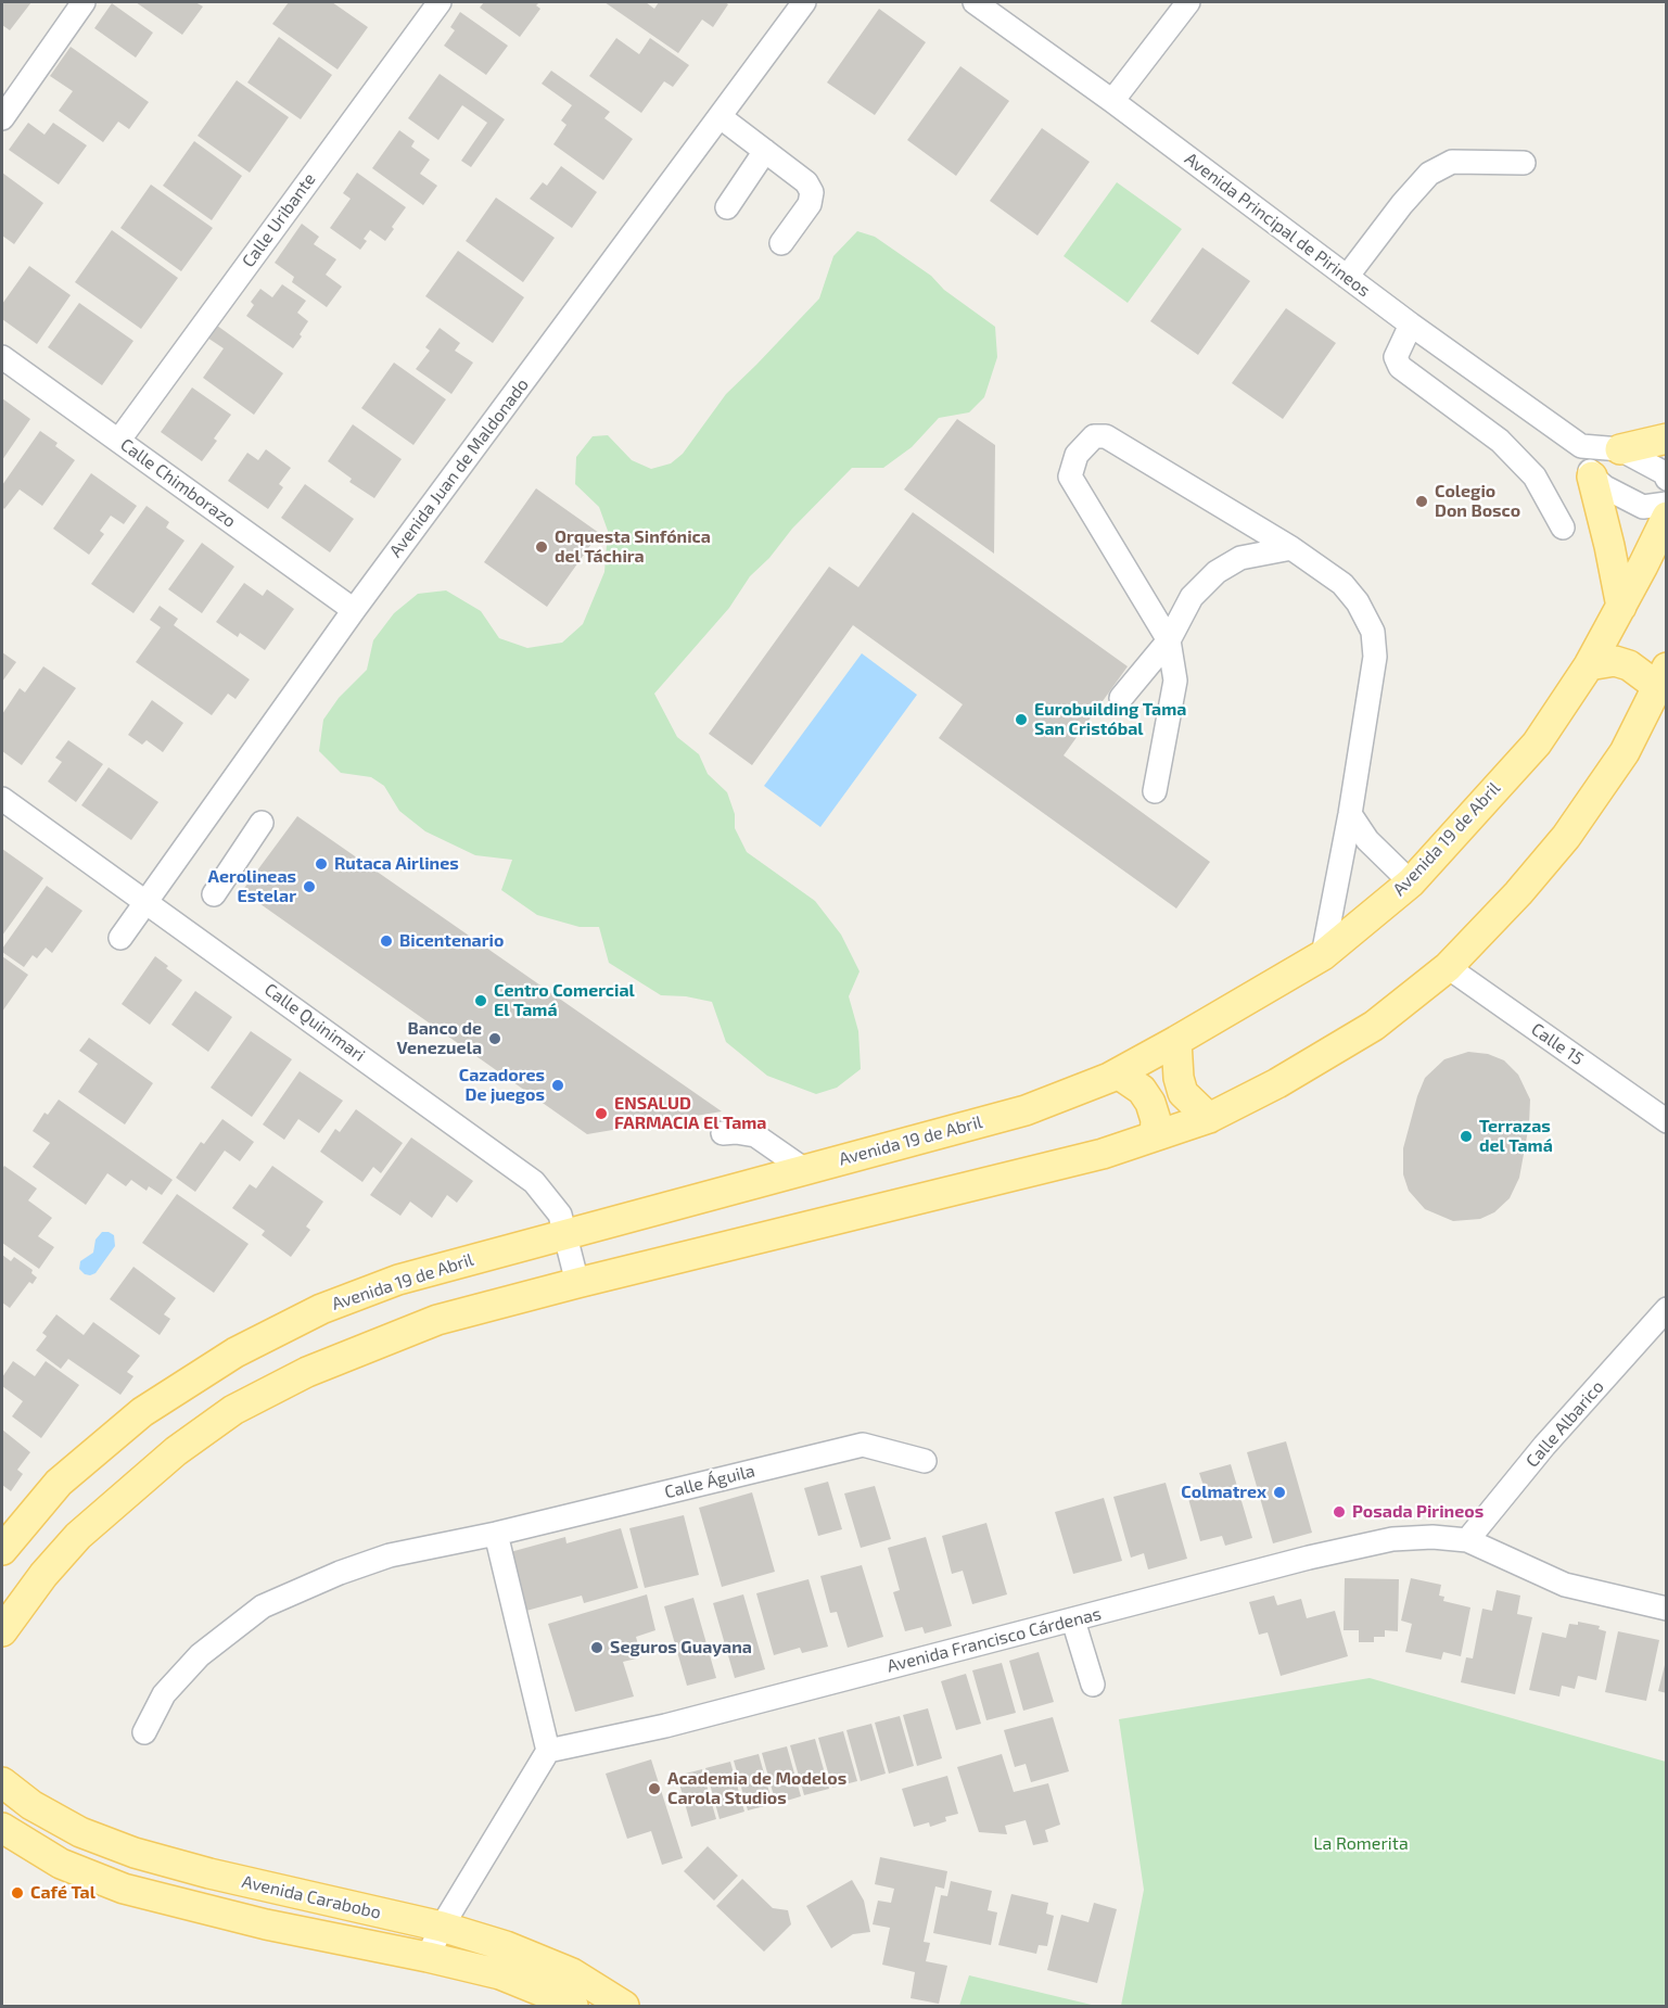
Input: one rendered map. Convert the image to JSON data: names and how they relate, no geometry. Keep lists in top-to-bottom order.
{
  "streets": {
    "main road": ["Avenida 19 de Abril", "Avenida Carabobo"],
    "street": [
      "Calle Uribante",
      "Avenida Principal de Pirineos",
      "Avenida Juan de Maldonado",
      "Calle Chimborazo",
      "Calle Quinimari",
      "Calle 15",
      "Calle Albarico",
      "Calle Águila",
      "Avenida Francisco Cárdenas"
    ]
  },
  "crossings": [
    ["Calle Uribante", "Calle Chimborazo"],
    ["Avenida Juan de Maldonado", "Calle Chimborazo"],
    ["Avenida Juan de Maldonado", "Calle Quinimari"],
    ["Avenida 19 de Abril", "Calle Quinimari"],
    ["Calle Albarico", "Avenida Francisco Cárdenas"]
  ],
  "parks": ["La Romerita"],
  "places": [
    "Colegio Don Bosco",
    "Orquesta Sinfónica del Táchira",
    "Eurobuilding Tama San Cristóbal",
    "Rutaca Airlines",
    "Aerolineas Estelar",
    "Bicentenario",
    "Centro Comercial El Tamá",
    "Banco de Venezuela",
    "Cazadores De juegos",
    "ENSALUD FARMACIA El Tama",
    "Terrazas del Tamá",
    "Colmatrex",
    "Posada Pirineos",
    "Seguros Guayana",
    "Academia de Modelos Carola Studios",
    "Café Tal"
  ]
}
